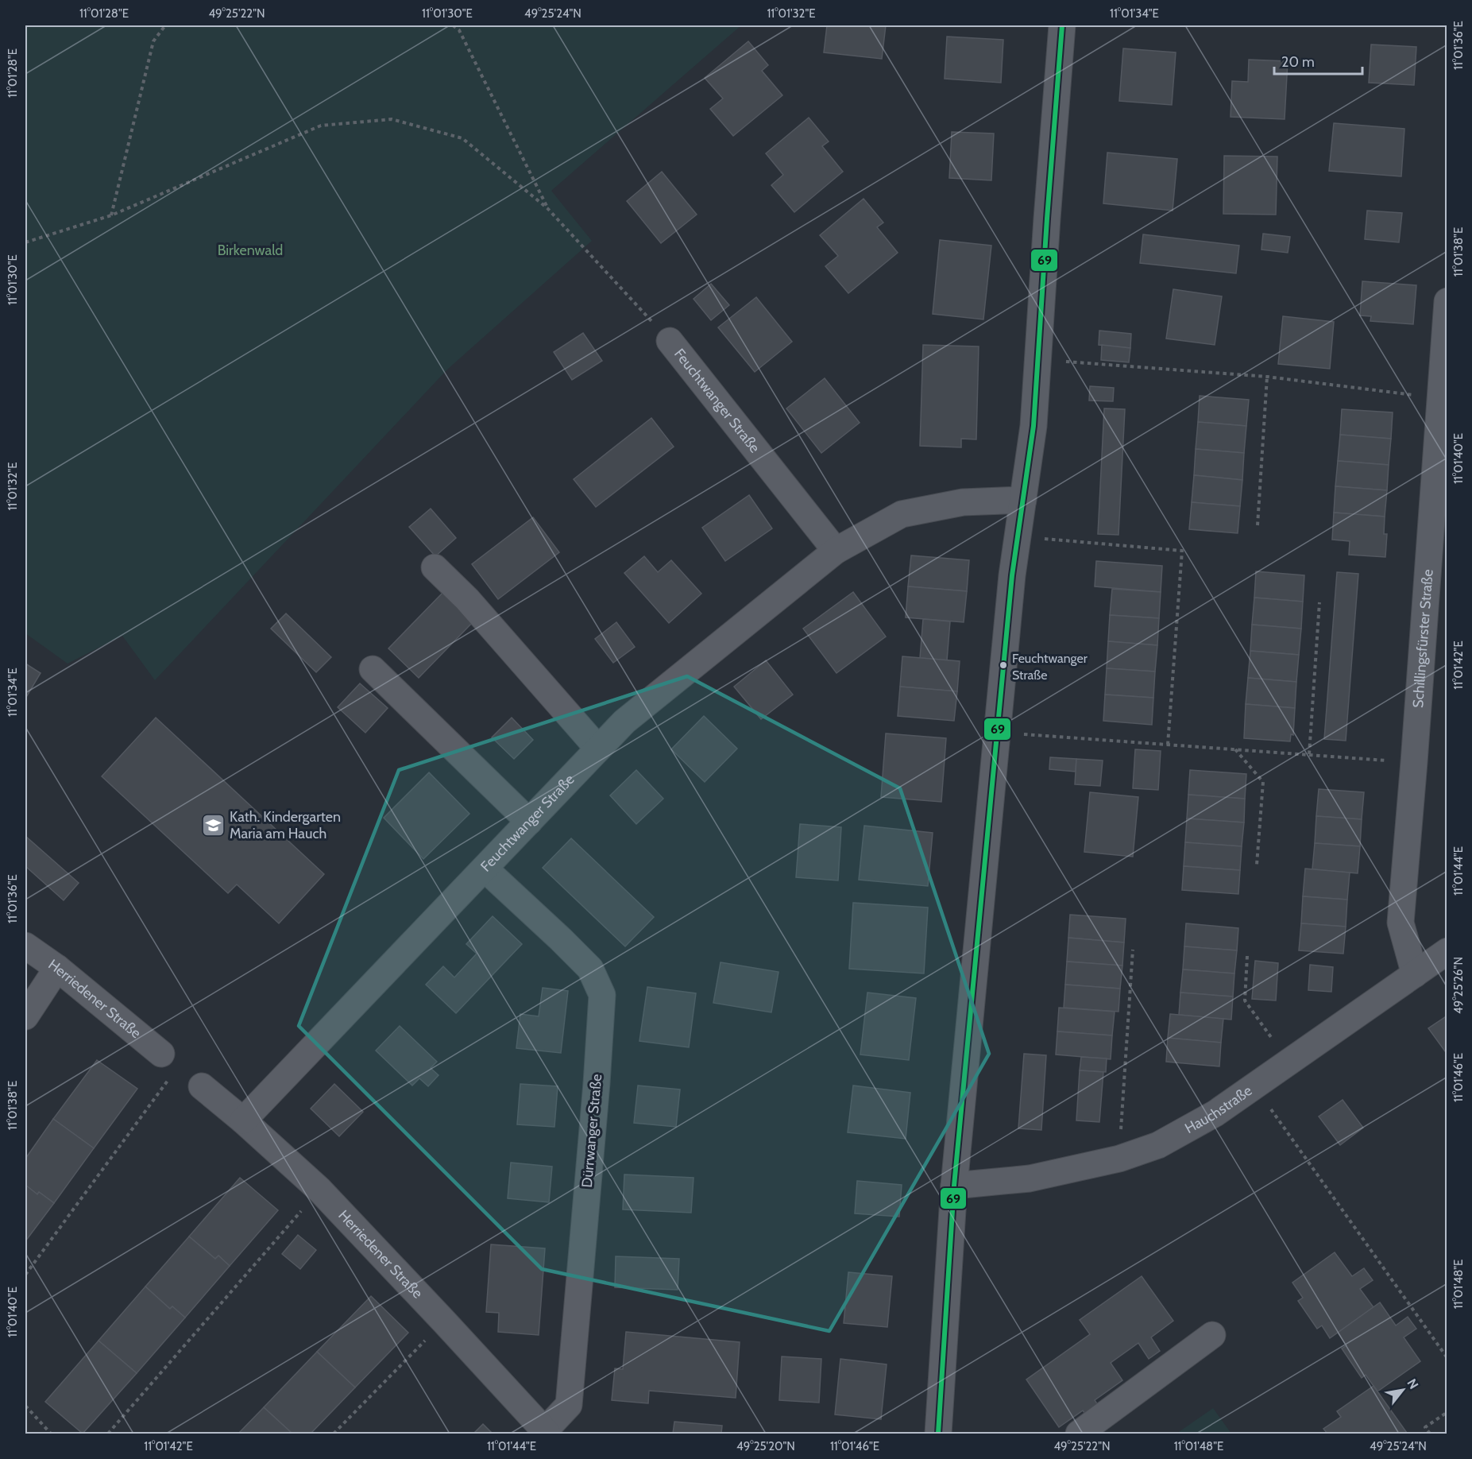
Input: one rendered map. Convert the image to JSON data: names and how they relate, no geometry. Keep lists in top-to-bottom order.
{
  "streets": {
    "street": [
      "Feuchtwanger Straße",
      "Schillingsfürster Straße",
      "Herriedener Straße",
      "Hauchstraße",
      "Dürrwanger Straße"
    ]
  },
  "crossings": [
    ["Feuchtwanger Straße", "Herriedener Straße"],
    ["Feuchtwanger Straße", "Dürrwanger Straße"],
    ["Schillingsfürster Straße", "Hauchstraße"],
    ["Herriedener Straße", "Dürrwanger Straße"]
  ],
  "parks": ["Birkenwald"],
  "places": {
    "other": ["Feuchtwanger Straße"],
    "school or university": ["Kath. Kindergarten Maria am Hauch"]
  },
  "lines": ["transit line 69"],
  "scale_bar": "20 m",
  "north": "top right",
  "coordinates": [
    "11°01'28\"E",
    "49°25'22\"N",
    "11°01'30\"E",
    "49°25'24\"N",
    "11°01'32\"E",
    "11°01'34\"E",
    "11°01'36\"E",
    "11°01'38\"E",
    "11°01'40\"E",
    "11°01'42\"E",
    "11°01'44\"E",
    "49°25'26\"N",
    "11°01'46\"E",
    "11°01'48\"E",
    "49°25'20\"N"
  ]
}
